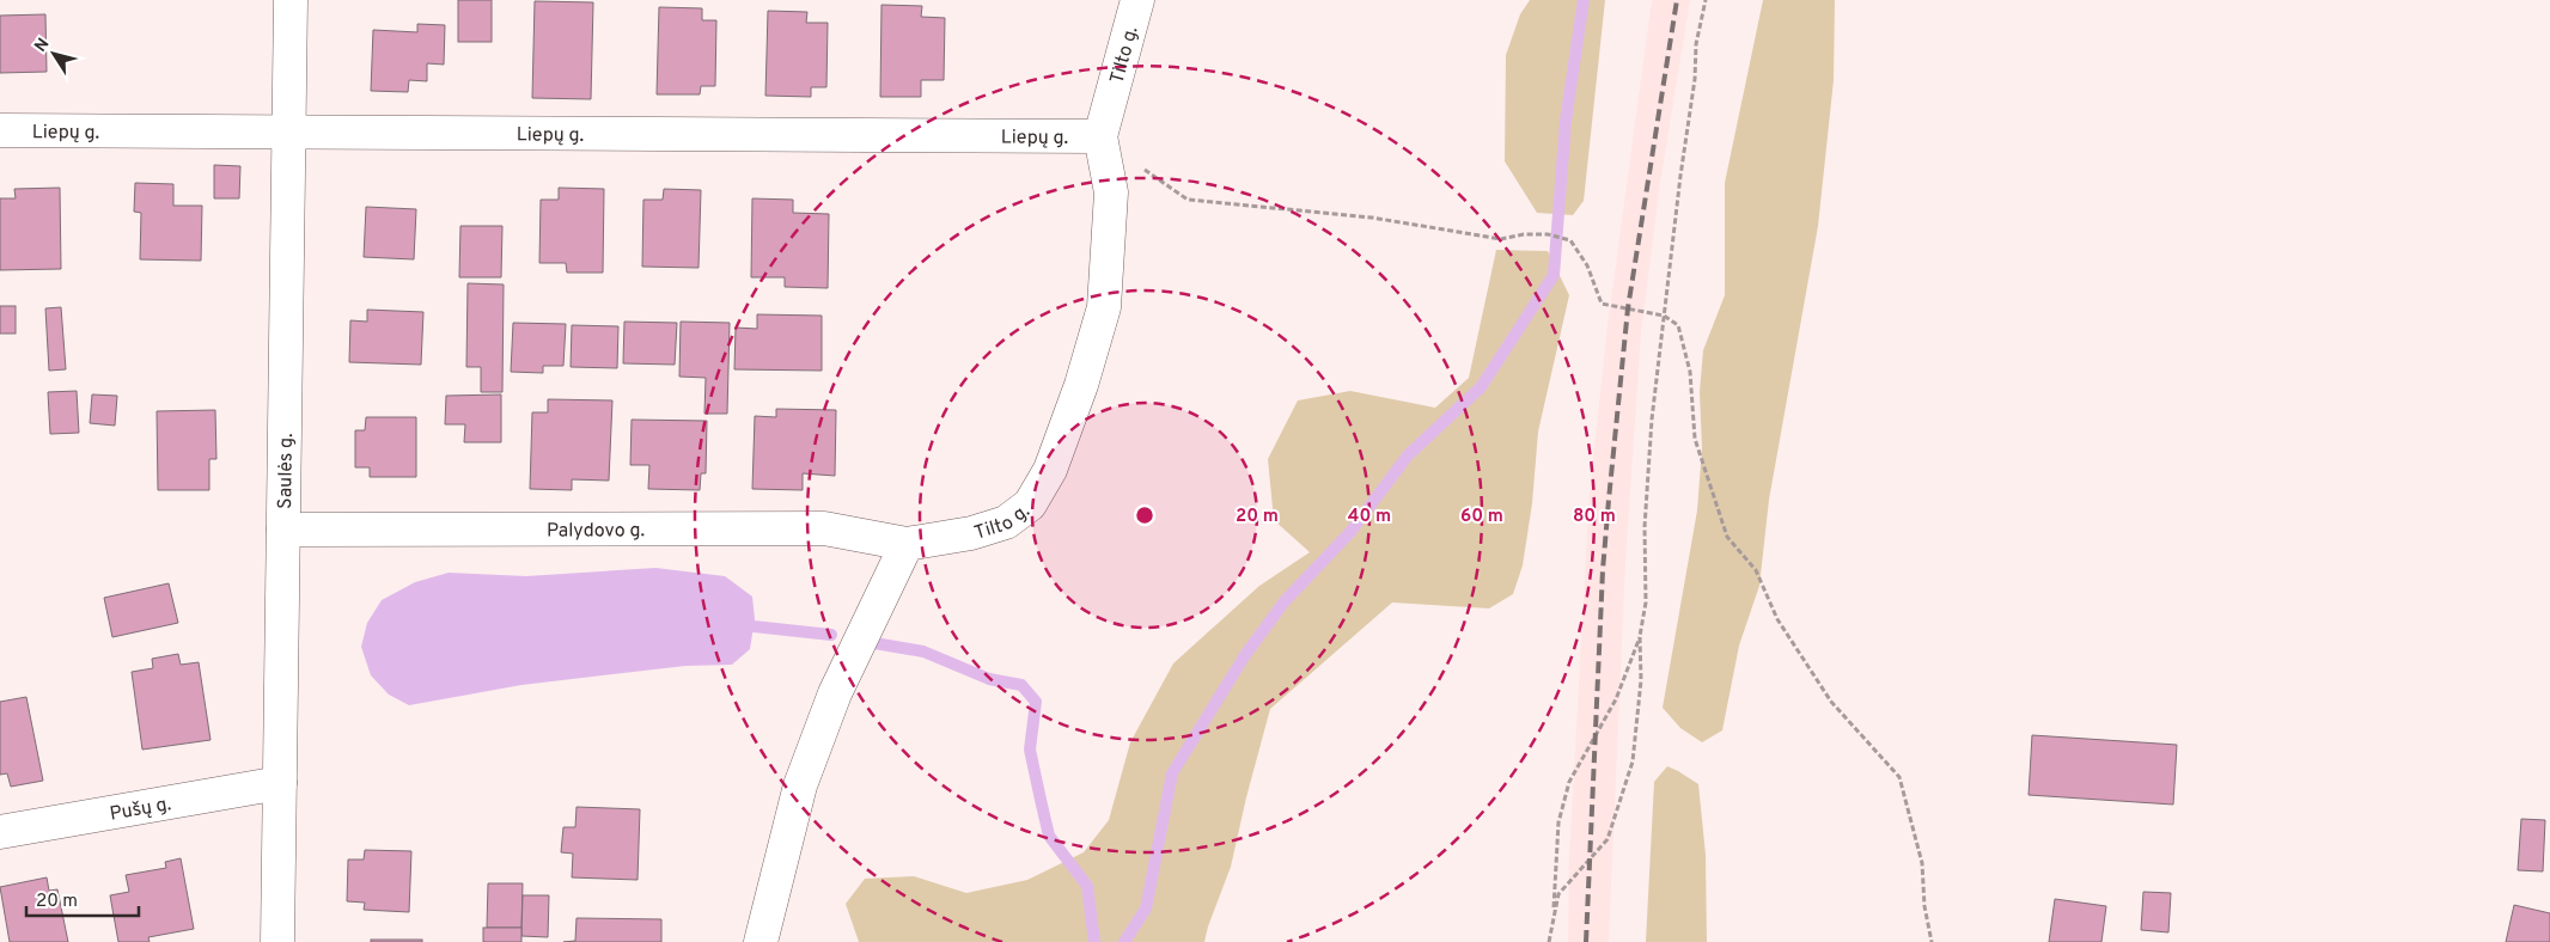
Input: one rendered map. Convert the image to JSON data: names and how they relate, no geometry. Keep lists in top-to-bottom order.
{
  "streets": {
    "street": [
      "Tilto g.",
      "Liepų g.",
      "Saulės g.",
      "Palydovo g.",
      "Pušų g."
    ]
  },
  "crossings": [
    ["Tilto g.", "Liepų g."],
    ["Tilto g.", "Palydovo g."],
    ["Liepų g.", "Saulės g."],
    ["Saulės g.", "Palydovo g."],
    ["Saulės g.", "Pušų g."]
  ],
  "scale_bar": "20 m",
  "north": "top left",
  "rings": [
    "20 m",
    "40 m",
    "60 m",
    "80 m"
  ]
}
